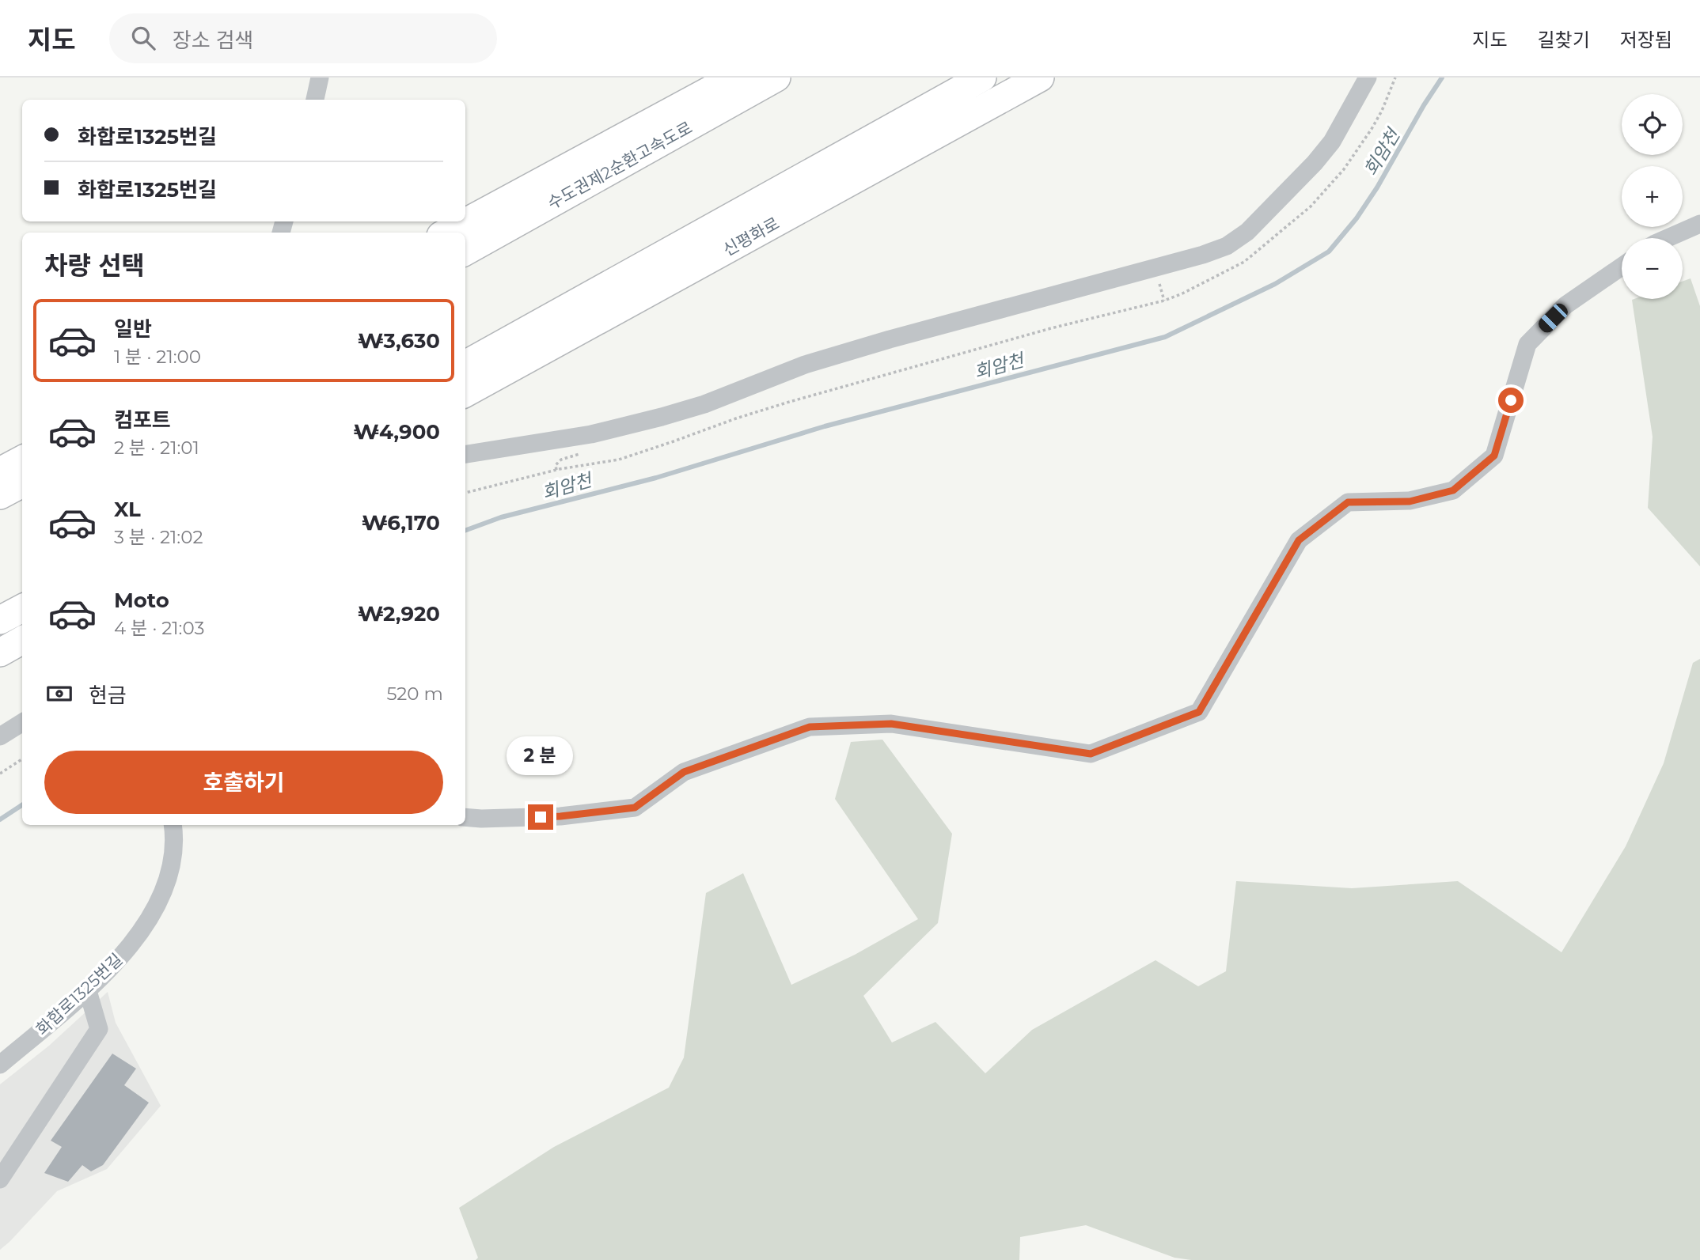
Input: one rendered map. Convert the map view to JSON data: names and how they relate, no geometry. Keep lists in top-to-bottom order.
{
  "streets": {
    "highway": ["수도권제2순환고속도로", "신평화로"],
    "street": ["화합로1325번길"]
  },
  "water": ["회암천"],
  "page": {
    "header": "지도",
    "search": "장소 검색",
    "nav": ["지도", "길찾기", "저장됨"],
    "map_buttons": ["+", "−"],
    "banner": ["화합로1325번길", "화합로1325번길"],
    "heading": "차량 선택",
    "list": [
      {
        "name": "일반",
        "note": "1 분 · 21:00",
        "value": "₩3,630"
      },
      {
        "name": "컴포트",
        "note": "2 분 · 21:01",
        "value": "₩4,900"
      },
      {
        "name": "XL",
        "note": "3 분 · 21:02",
        "value": "₩6,170"
      },
      {
        "name": "Moto",
        "note": "4 분 · 21:03",
        "value": "₩2,920"
      }
    ],
    "pay": ["현금", "520 m"],
    "bubble": "2 분",
    "buttons": "호출하기"
  }
}
